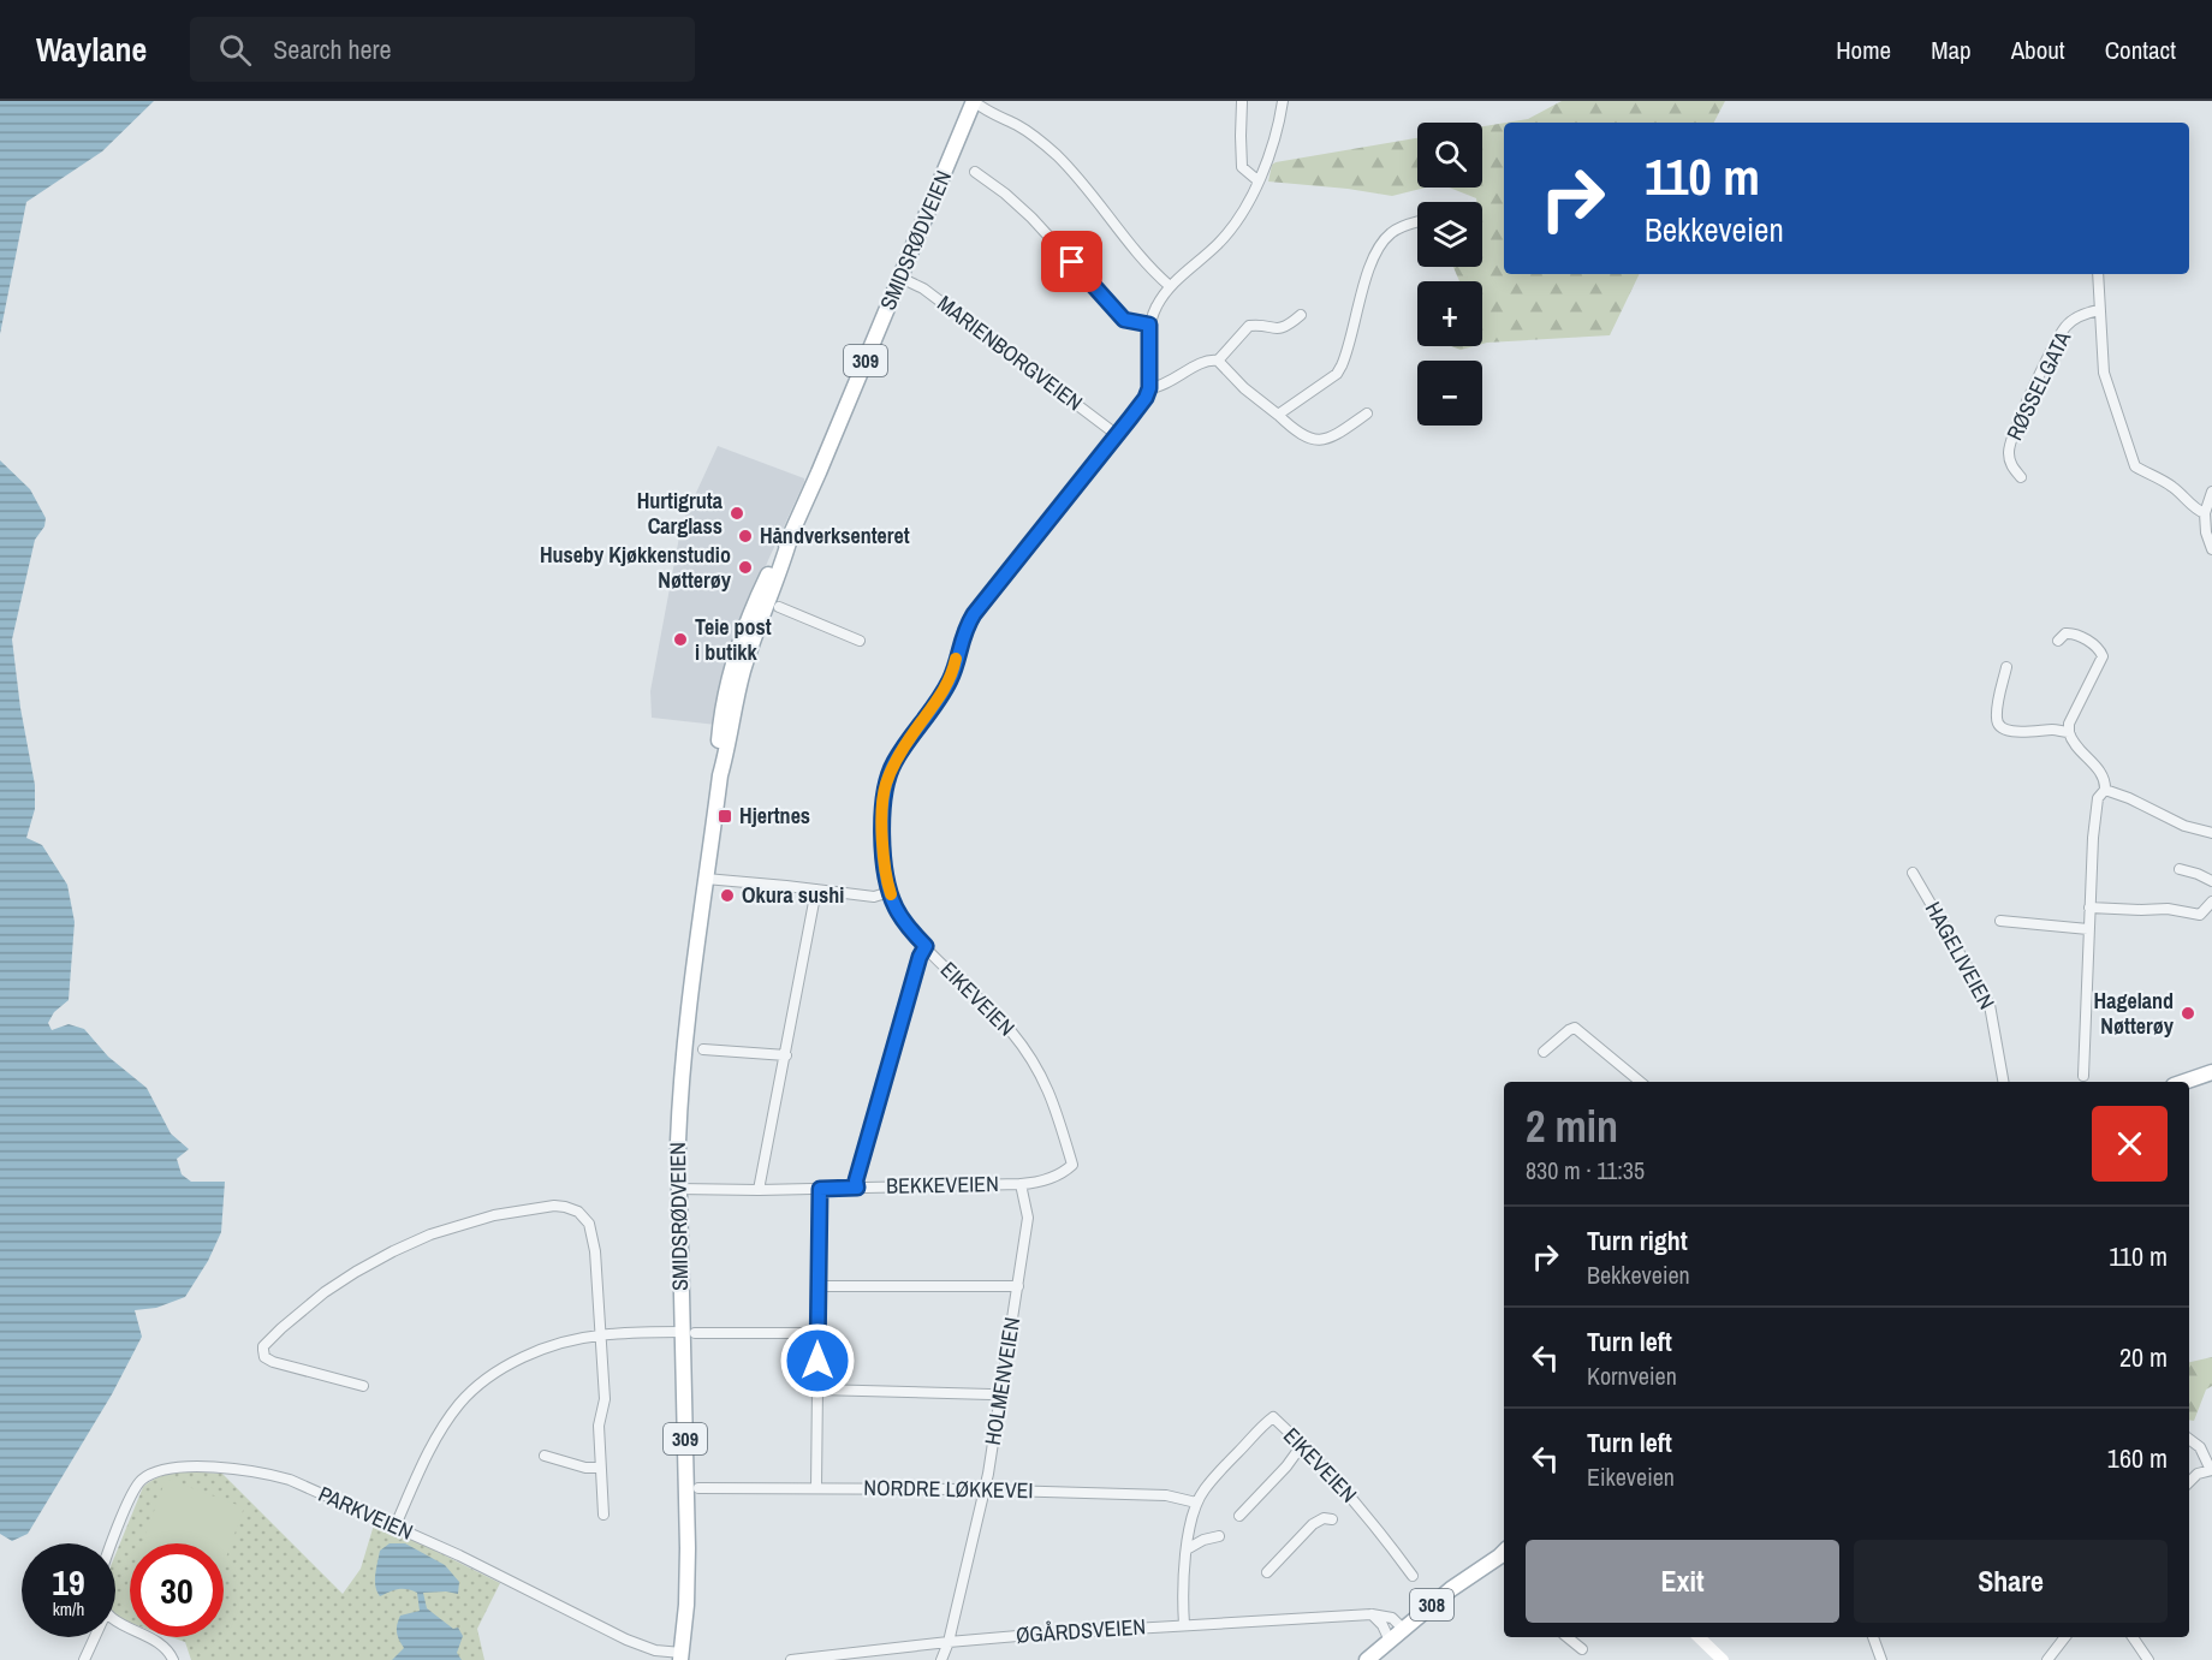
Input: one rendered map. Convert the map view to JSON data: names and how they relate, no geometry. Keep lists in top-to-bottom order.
{
  "streets": {
    "main road": ["SMIDSRØDVEIEN", "309", "308"],
    "street": [
      "MARIENBORGVEIEN",
      "RØSSELGATA",
      "HAGELIVEIEN",
      "EIKEVEIEN",
      "BEKKEVEIEN",
      "HOLMENVEIEN",
      "NORDRE LØKKEVEI",
      "PARKVEIEN",
      "ØGÅRDSVEIEN"
    ]
  },
  "crossings": [
    ["SMIDSRØDVEIEN", "MARIENBORGVEIEN"],
    ["SMIDSRØDVEIEN", "BEKKEVEIEN"],
    ["SMIDSRØDVEIEN", "PARKVEIEN"],
    ["MARIENBORGVEIEN", "EIKEVEIEN"],
    ["EIKEVEIEN", "BEKKEVEIEN"],
    ["EIKEVEIEN", "NORDRE LØKKEVEI"],
    ["EIKEVEIEN", "ØGÅRDSVEIEN"],
    ["BEKKEVEIEN", "HOLMENVEIEN"],
    ["HOLMENVEIEN", "NORDRE LØKKEVEI"],
    ["HOLMENVEIEN", "ØGÅRDSVEIEN"],
    ["308", "ØGÅRDSVEIEN"]
  ],
  "places": {
    "other": [
      "Hurtigruta Carglass",
      "Håndverksenteret",
      "Huseby Kjøkkenstudio Nøtterøy",
      "Teie post i butikk",
      "Okura sushi",
      "Hageland Nøtterøy"
    ],
    "transit": ["Hjertnes"]
  },
  "page": {
    "header": "Waylane",
    "search": "Search here",
    "nav": [
      "Home",
      "Map",
      "About",
      "Contact"
    ],
    "map_buttons": ["+", "−"],
    "turn": ["110 m", "Bekkeveien"],
    "heading": ["2 min", "830 m · 11:35"],
    "list": [
      {
        "name": "Turn right",
        "note": "Bekkeveien",
        "value": "110 m"
      },
      {
        "name": "Turn left",
        "note": "Kornveien",
        "value": "20 m"
      },
      {
        "name": "Turn left",
        "note": "Eikeveien",
        "value": "160 m"
      }
    ],
    "buttons": ["Exit", "Share"],
    "speed": "19 km/h",
    "limit": "30"
  }
}
